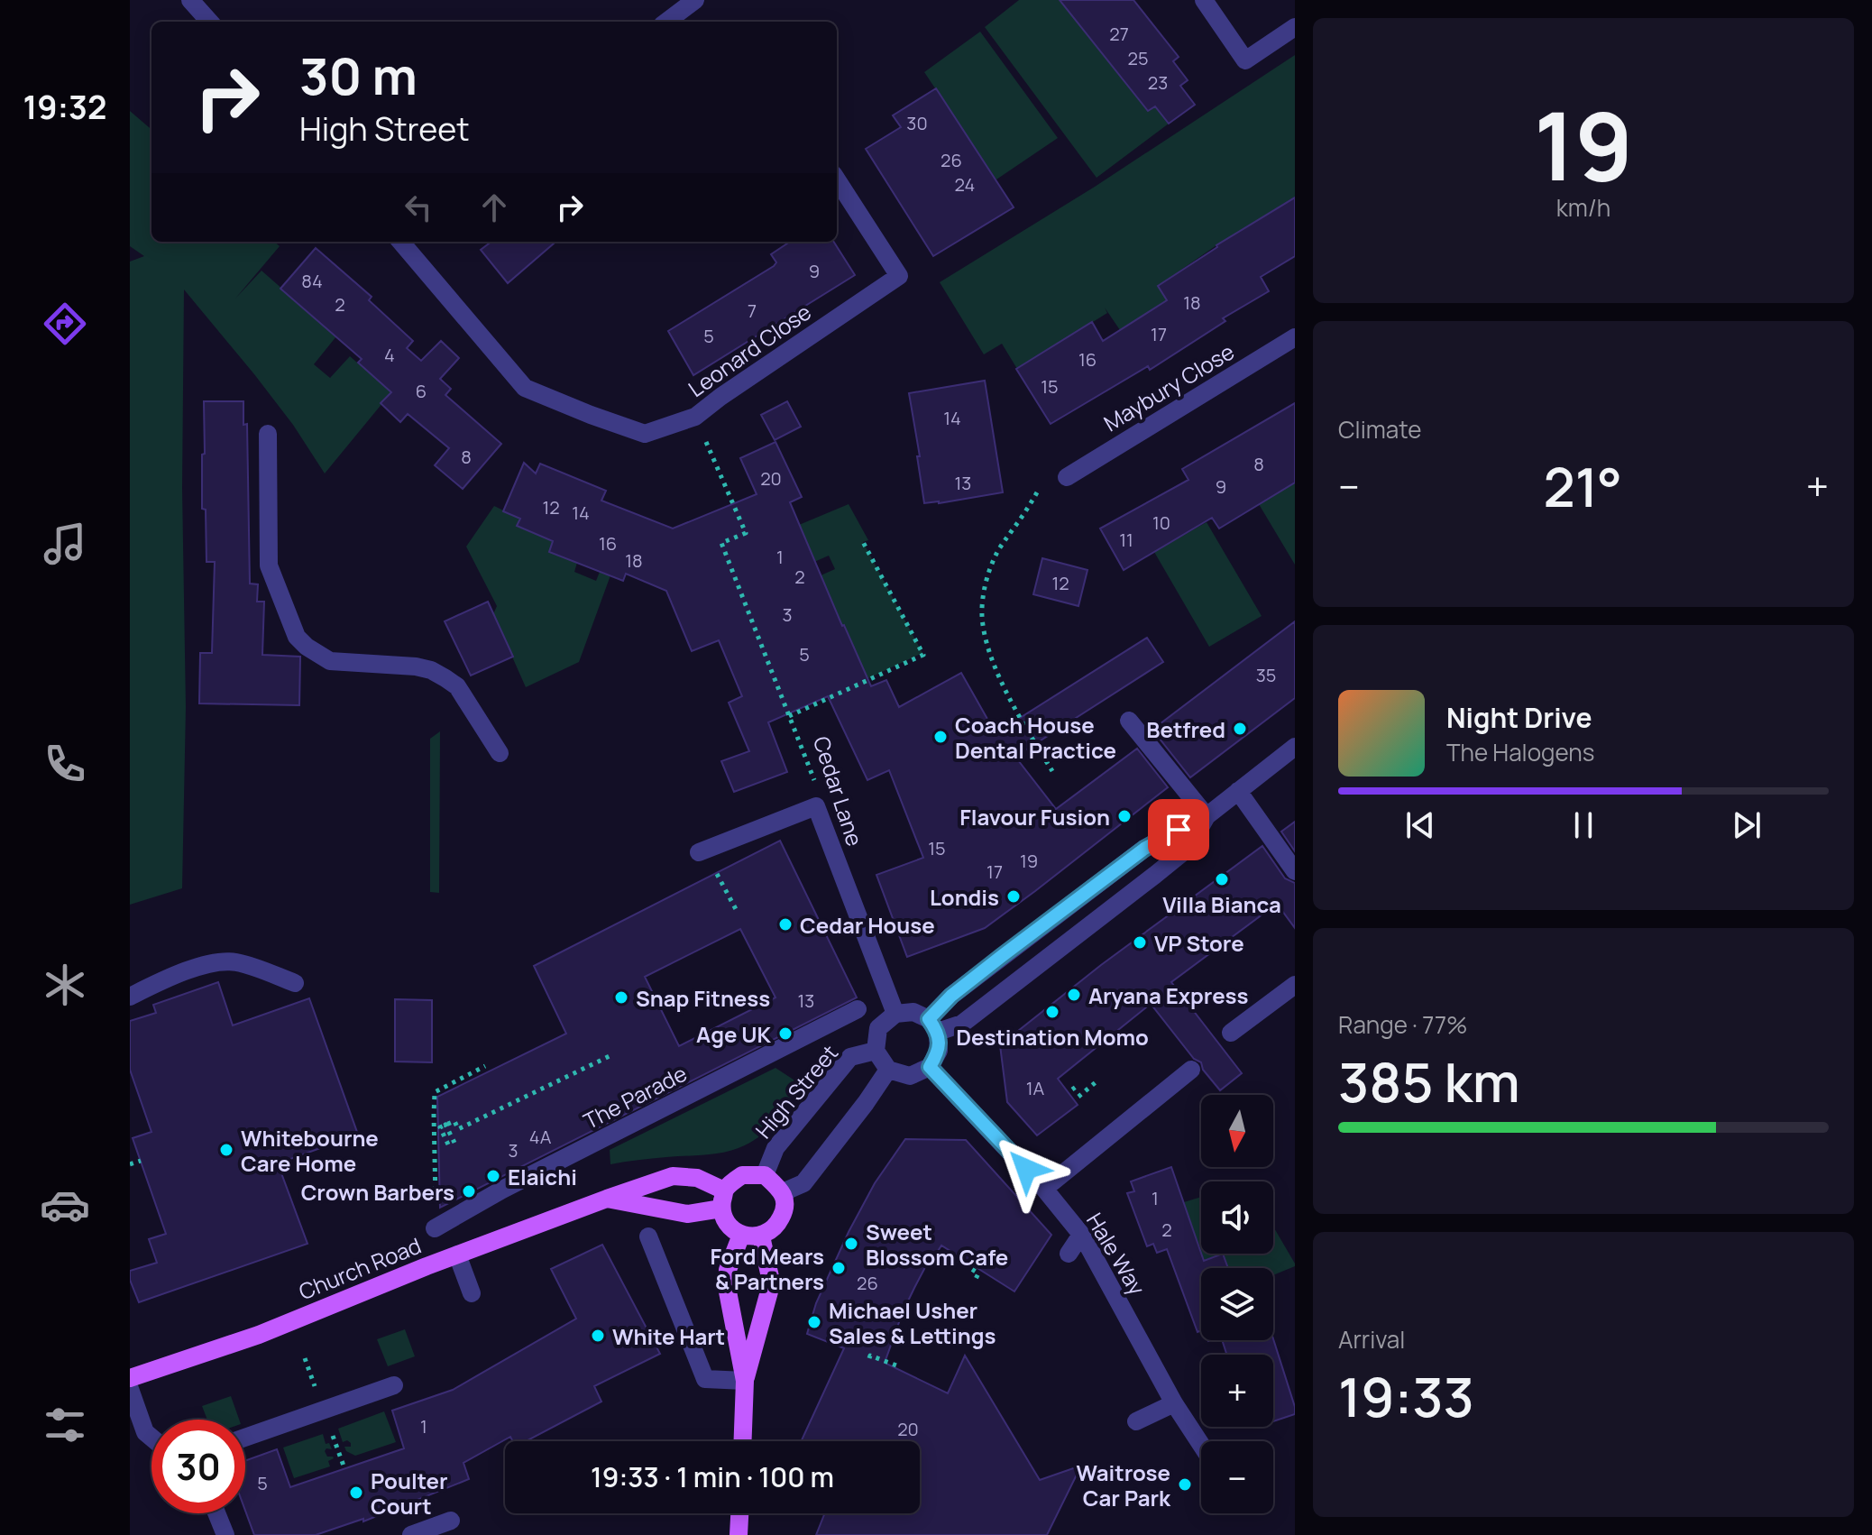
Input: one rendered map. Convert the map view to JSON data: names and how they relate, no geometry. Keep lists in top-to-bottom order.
{
  "streets": {
    "main road": ["High Street", "Church Road"],
    "street": [
      "Leonard Close",
      "Maybury Close",
      "Cedar Lane",
      "The Parade",
      "Hale Way"
    ]
  },
  "crossings": [
    ["Cedar Lane", "High Street"],
    ["Cedar Lane", "Hale Way"],
    ["High Street", "Hale Way"],
    ["High Street", "Church Road"]
  ],
  "places": [
    "Betfred",
    "Coach House Dental Practice",
    "Flavour Fusion",
    "Villa Bianca",
    "Londis",
    "Cedar House",
    "VP Store",
    "Aryana Express",
    "Snap Fitness",
    "Destination Momo",
    "Age UK",
    "Whitebourne Care Home",
    "Elaichi",
    "Crown Barbers",
    "Sweet Blossom Cafe",
    "Ford Mears & Partners",
    "Michael Usher Sales & Lettings",
    "White Hart",
    "Waitrose Car Park",
    "Poulter Court"
  ],
  "house_numbers": [
    "27",
    "25",
    "23",
    "30",
    "26",
    "24",
    "9",
    "84",
    "18",
    "2",
    "7",
    "17",
    "5",
    "4",
    "16",
    "15",
    "6",
    "14",
    "8",
    "8",
    "20",
    "13",
    "9",
    "12",
    "14",
    "10",
    "11",
    "16",
    "1",
    "18",
    "2",
    "12",
    "3",
    "5",
    "35",
    "15",
    "19",
    "17",
    "13",
    "1A",
    "4A",
    "3",
    "1",
    "2",
    "26",
    "1",
    "20",
    "5"
  ],
  "north": "bottom",
  "page": {
    "tabs": "19:32",
    "tile": [
      ["19", "km/h"],
      "Climate",
      ["Range · 77%", "385 km"],
      ["Arrival", "19:33"]
    ],
    "turn": ["30 m", "High Street"],
    "heat": ["−", "21°", "+"],
    "song": ["Night Drive", "The Halogens"],
    "map_buttons": ["+", "−"],
    "limit": "30",
    "trip": "19:33 · 1 min · 100 m"
  }
}
